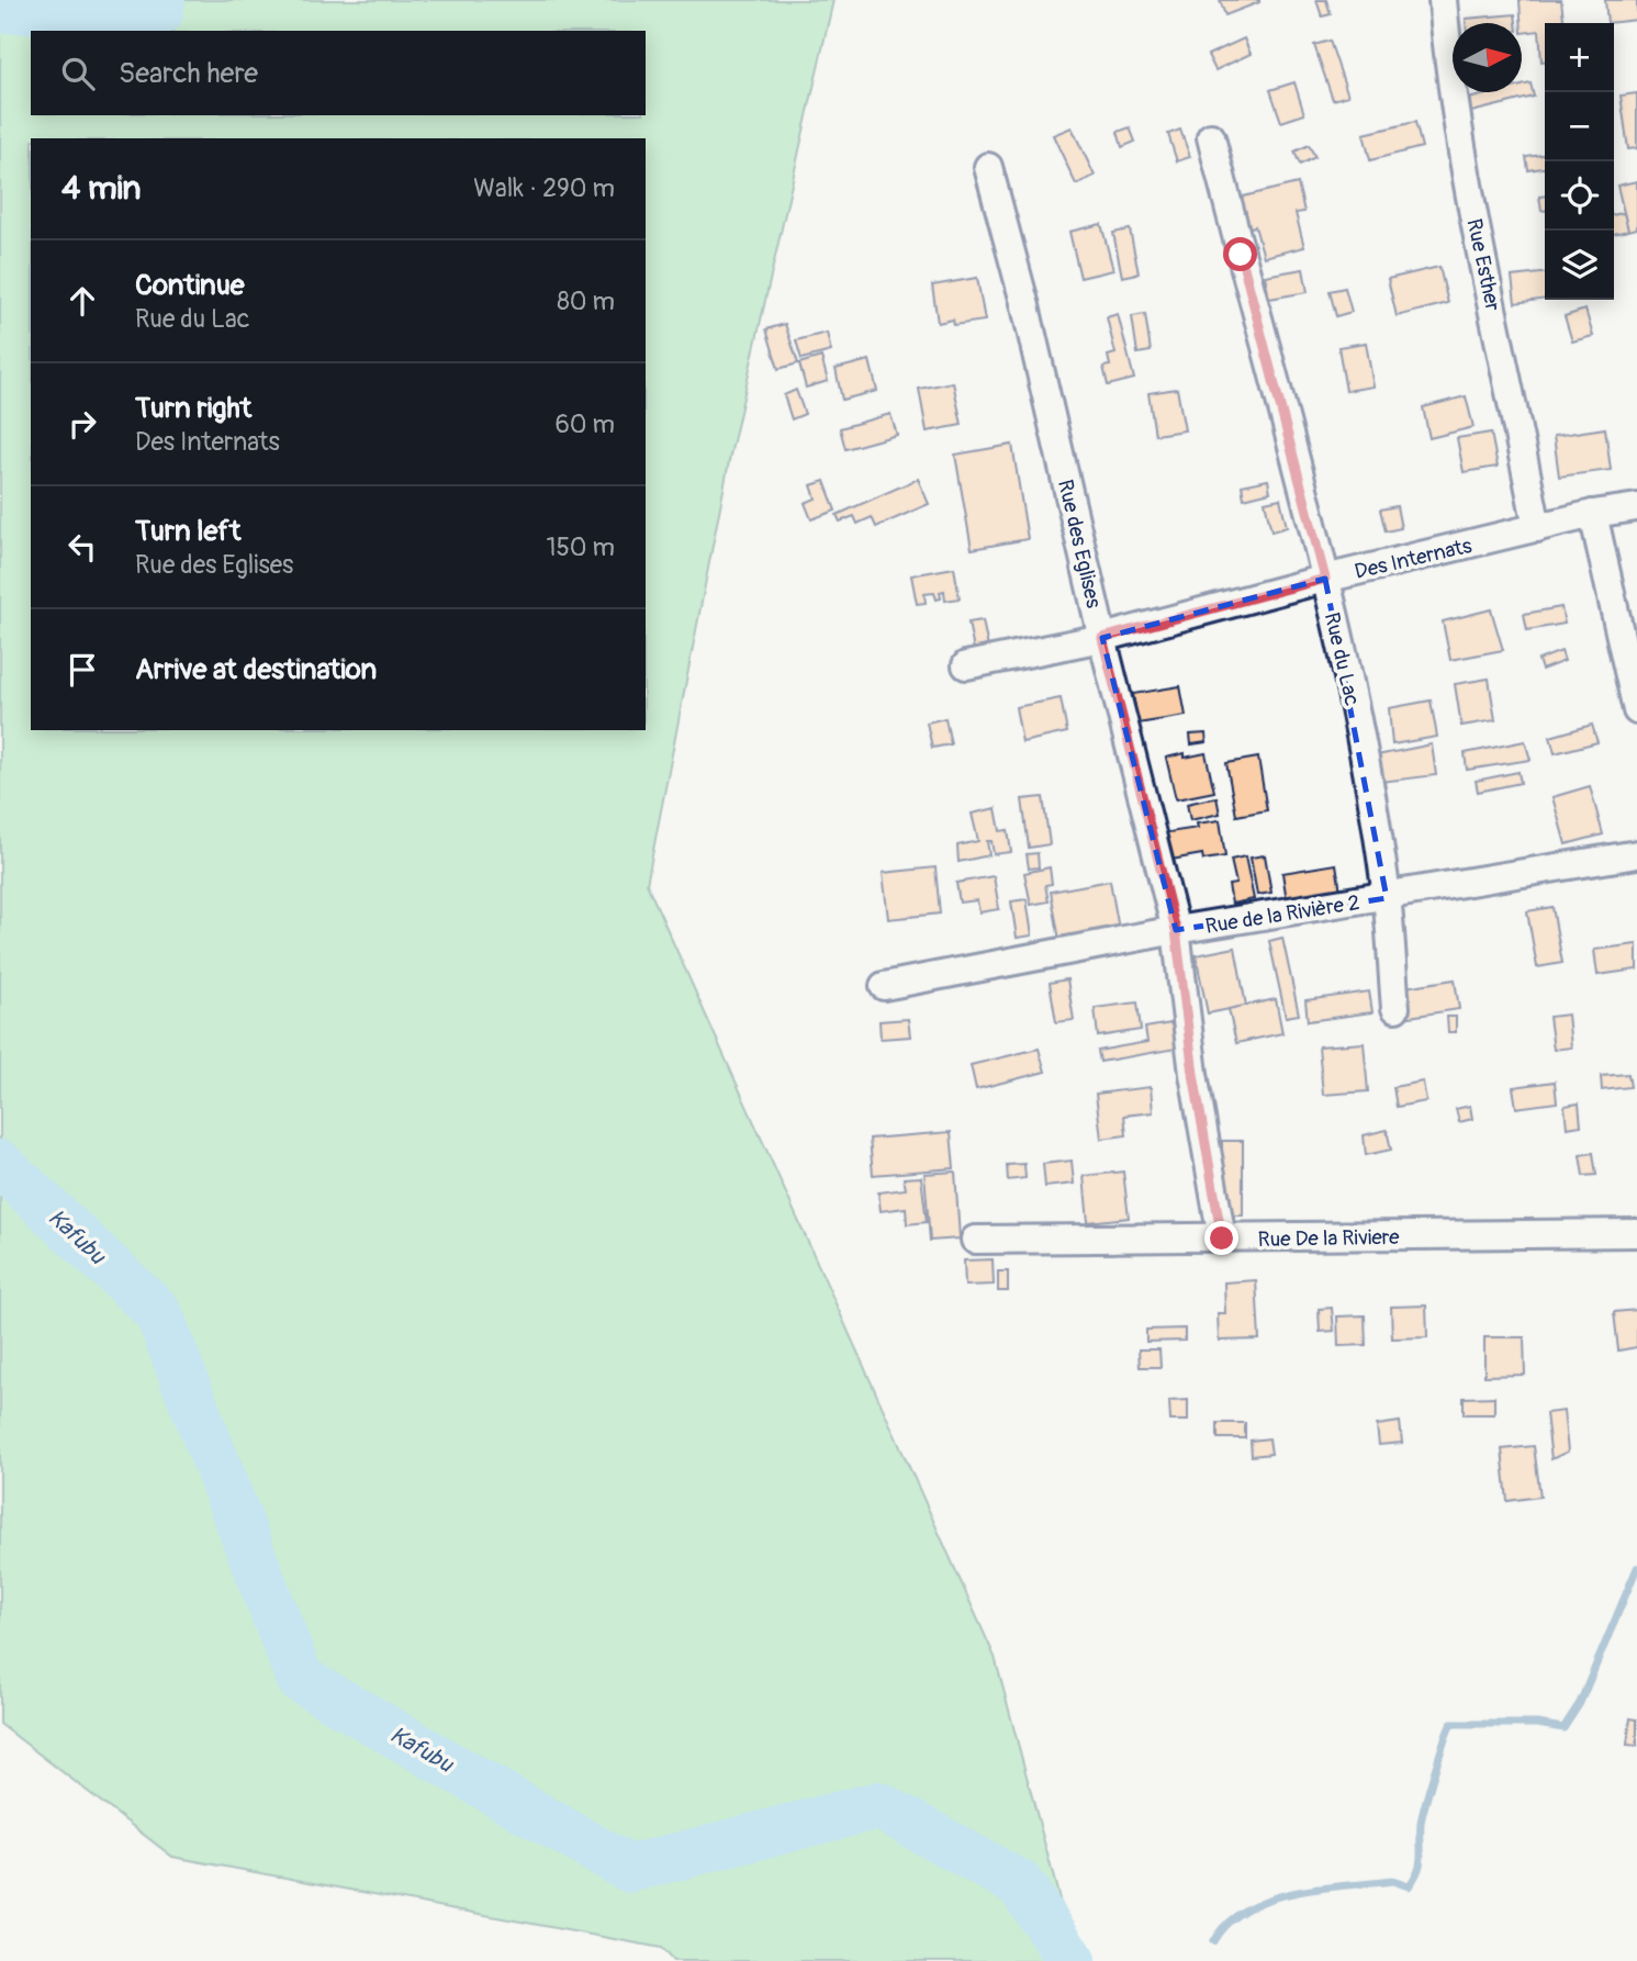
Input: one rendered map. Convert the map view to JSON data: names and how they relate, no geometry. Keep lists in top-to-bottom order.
{
  "streets": {
    "street": [
      "Rue Esther",
      "Rue des Eglises",
      "Des Internats",
      "Rue du Lac",
      "Rue de la Rivière 2",
      "Rue De la Riviere"
    ]
  },
  "crossings": [
    ["Rue Esther", "Des Internats"],
    ["Rue des Eglises", "Des Internats"],
    ["Rue des Eglises", "Rue de la Rivière 2"],
    ["Rue des Eglises", "Rue De la Riviere"],
    ["Des Internats", "Rue du Lac"],
    ["Rue du Lac", "Rue de la Rivière 2"]
  ],
  "water": ["Kafubu"],
  "north": "right",
  "page": {
    "map_buttons": ["+", "−"],
    "search": "Search here",
    "heading": ["4 min", "Walk · 290 m"],
    "list": [
      ["Continue", "Rue du Lac", "80 m"],
      ["Turn right", "Des Internats", "60 m"],
      ["Turn left", "Rue des Eglises", "150 m"],
      "Arrive at destination"
    ]
  }
}
